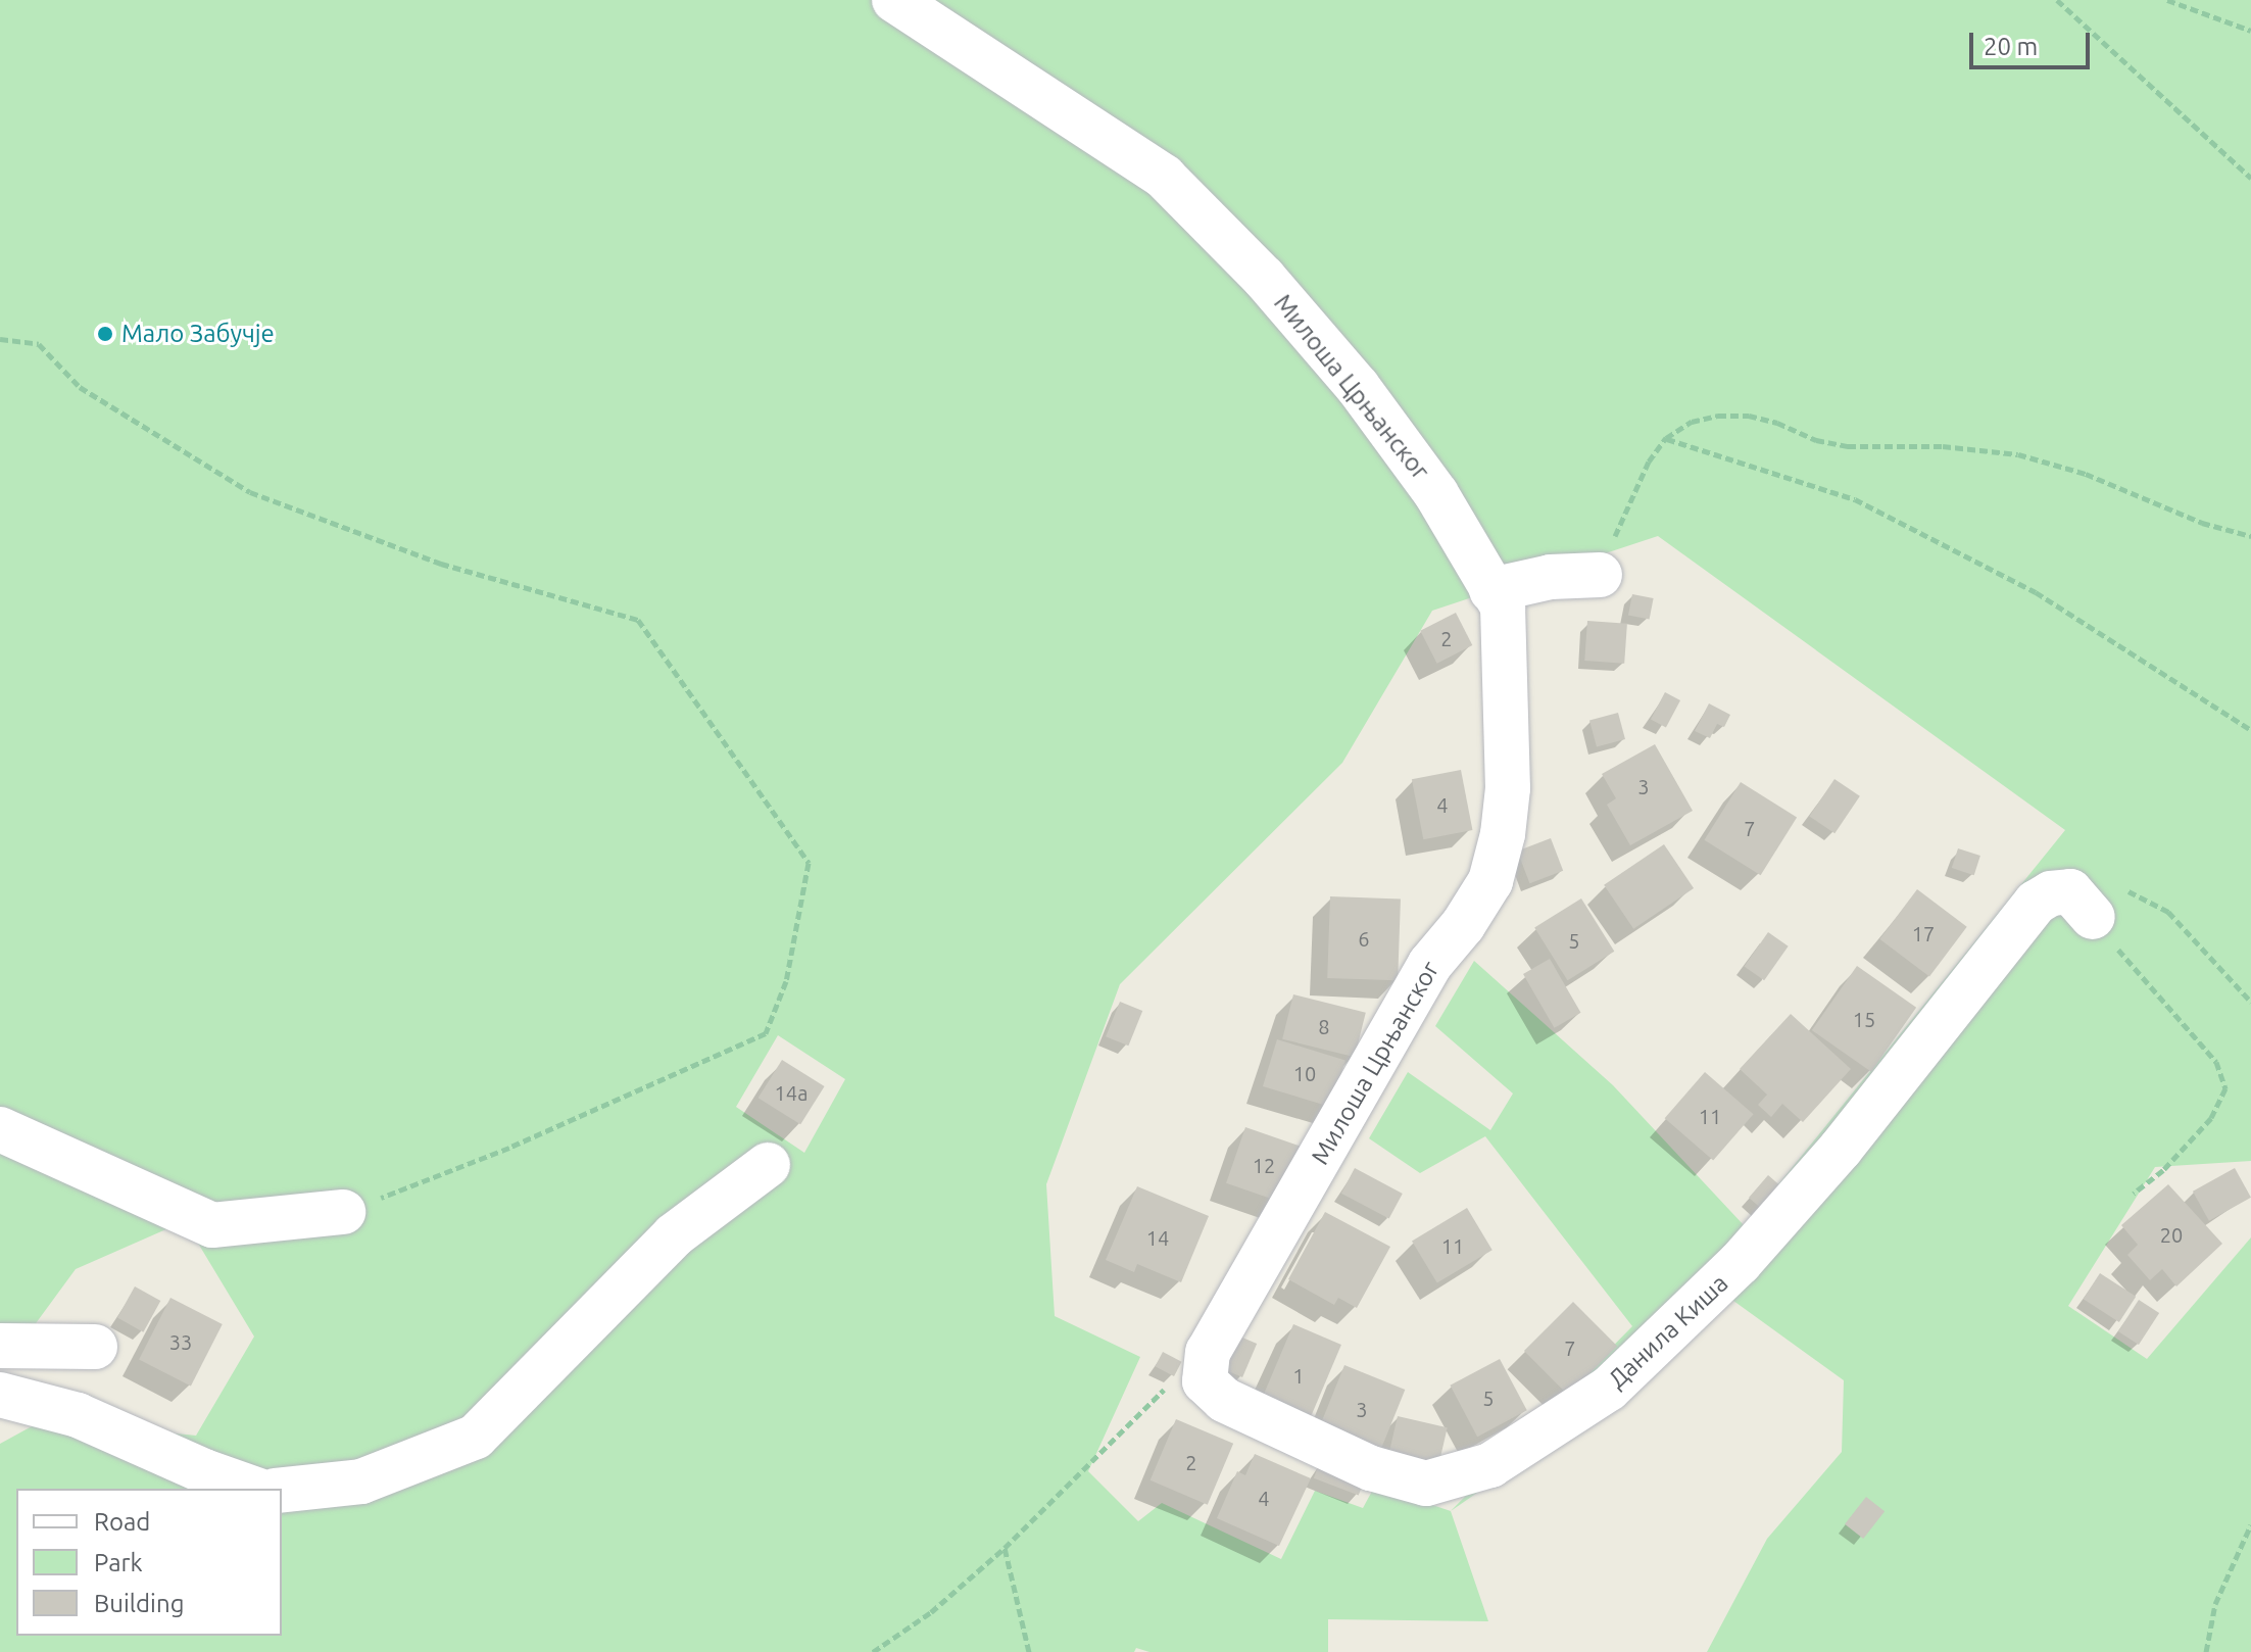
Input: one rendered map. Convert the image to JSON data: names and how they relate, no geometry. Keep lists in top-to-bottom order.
{
  "streets": {
    "street": ["Милоша Црњанског", "Данила Киша"]
  },
  "crossings": [
    ["Милоша Црњанског", "Данила Киша"]
  ],
  "places": ["Мало Забучје"],
  "house_numbers": [
    "2",
    "3",
    "4",
    "7",
    "17",
    "6",
    "5",
    "15",
    "8",
    "10",
    "14a",
    "11",
    "12",
    "20",
    "14",
    "11",
    "33",
    "7",
    "1",
    "5",
    "3",
    "2",
    "4"
  ],
  "legend": ["Road", "Park", "Building"],
  "scale_bar": "20 m"
}
